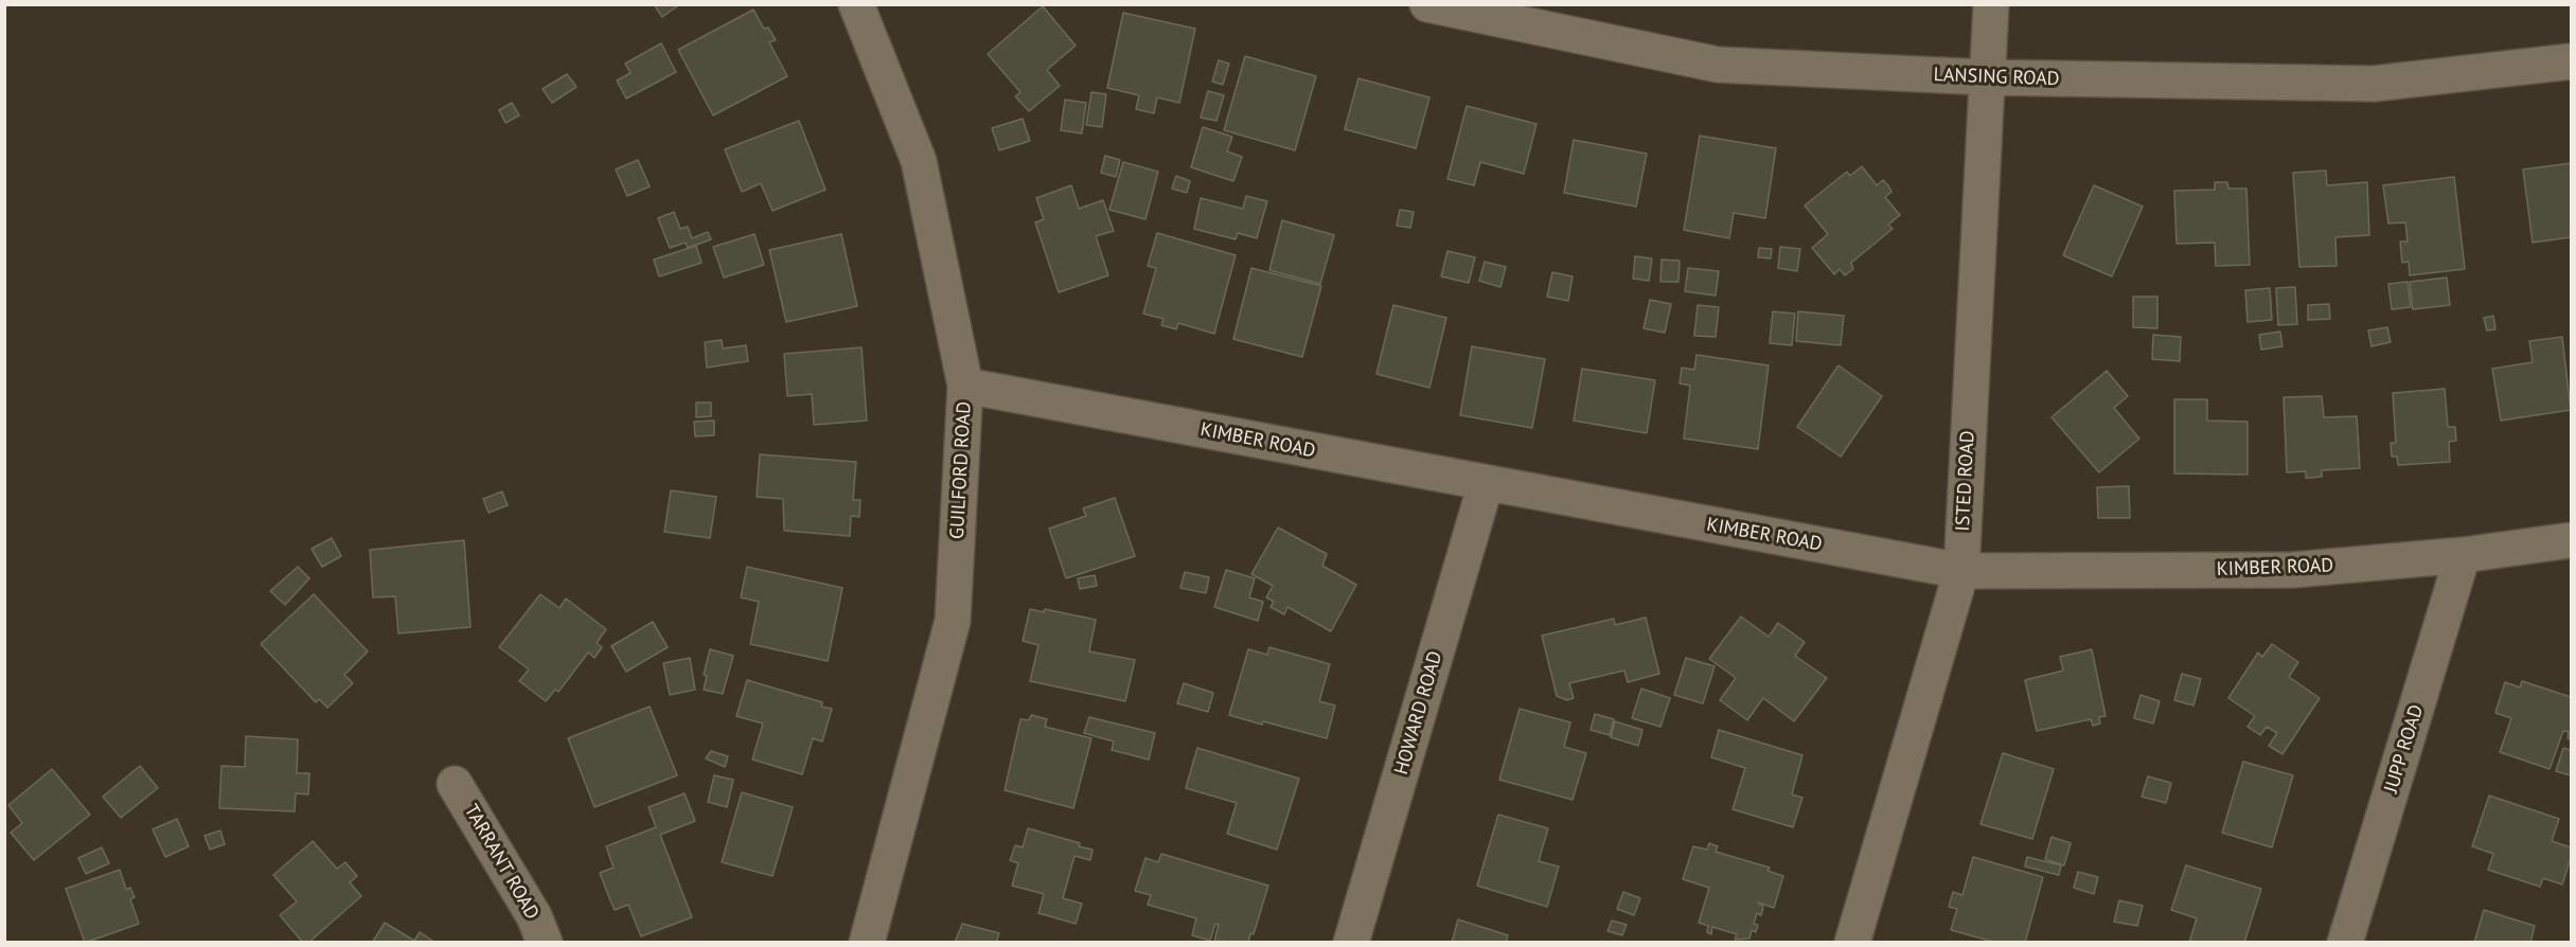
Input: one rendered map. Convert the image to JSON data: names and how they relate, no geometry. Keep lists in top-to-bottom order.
{
  "streets": {
    "street": [
      "LANSING ROAD",
      "KIMBER ROAD",
      "GUILFORD ROAD",
      "ISTED ROAD",
      "HOWARD ROAD",
      "JUPP ROAD",
      "TARRANT ROAD"
    ]
  },
  "crossings": [
    ["LANSING ROAD", "ISTED ROAD"],
    ["KIMBER ROAD", "GUILFORD ROAD"],
    ["KIMBER ROAD", "ISTED ROAD"],
    ["KIMBER ROAD", "HOWARD ROAD"],
    ["KIMBER ROAD", "JUPP ROAD"]
  ]
}
